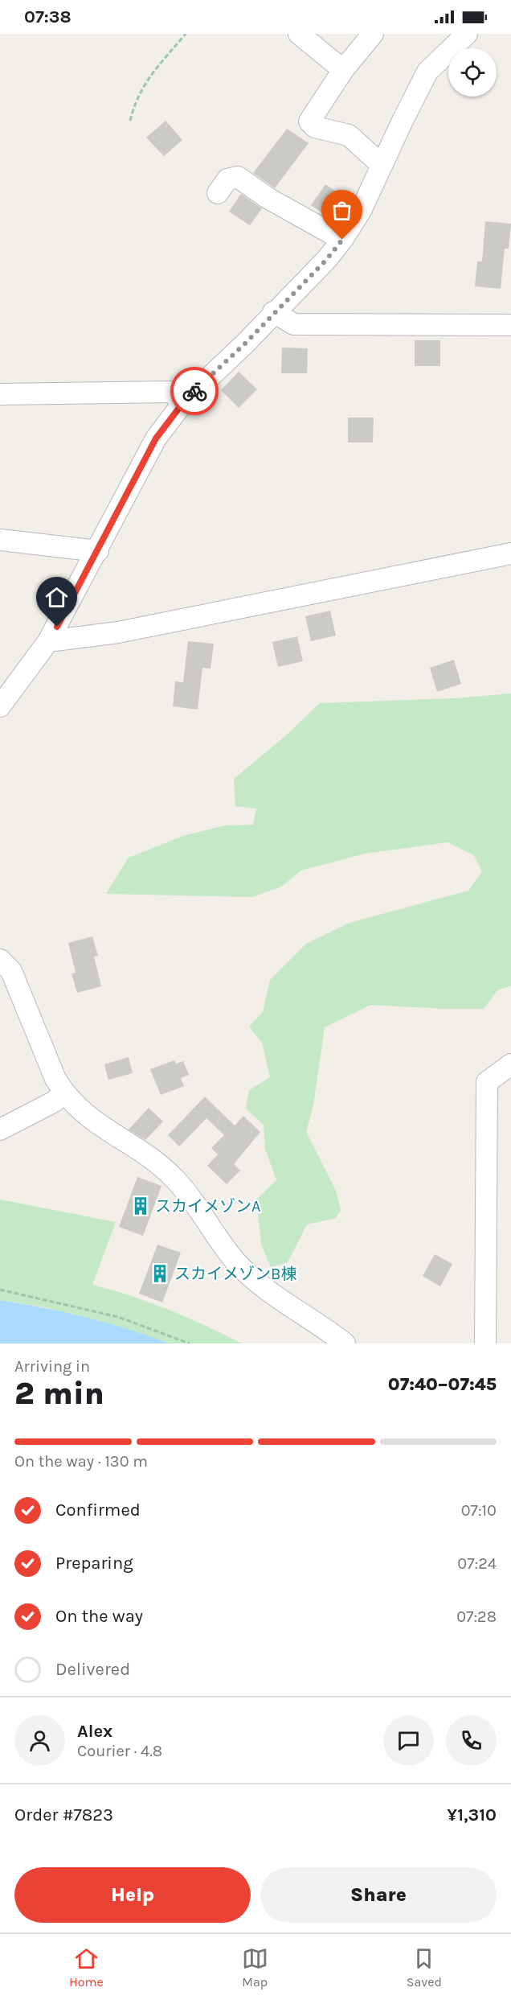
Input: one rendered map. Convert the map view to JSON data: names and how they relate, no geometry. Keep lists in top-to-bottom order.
{
  "places": {
    "building": ["スカイメゾンA", "スカイメゾンB棟"]
  },
  "page": {
    "status": "07:38",
    "heading": ["2 min", "Arriving in", "07:40–07:45"],
    "panel": [
      "Alex",
      "Courier · 4.8",
      "Order #7823",
      "¥1,310"
    ],
    "bar": "On the way · 130 m",
    "list": [
      ["Confirmed", "07:10"],
      ["Preparing", "07:24"],
      ["On the way", "07:28"],
      "Delivered"
    ],
    "buttons": ["Help", "Share"],
    "tabs": ["Home", "Map", "Saved"]
  }
}
